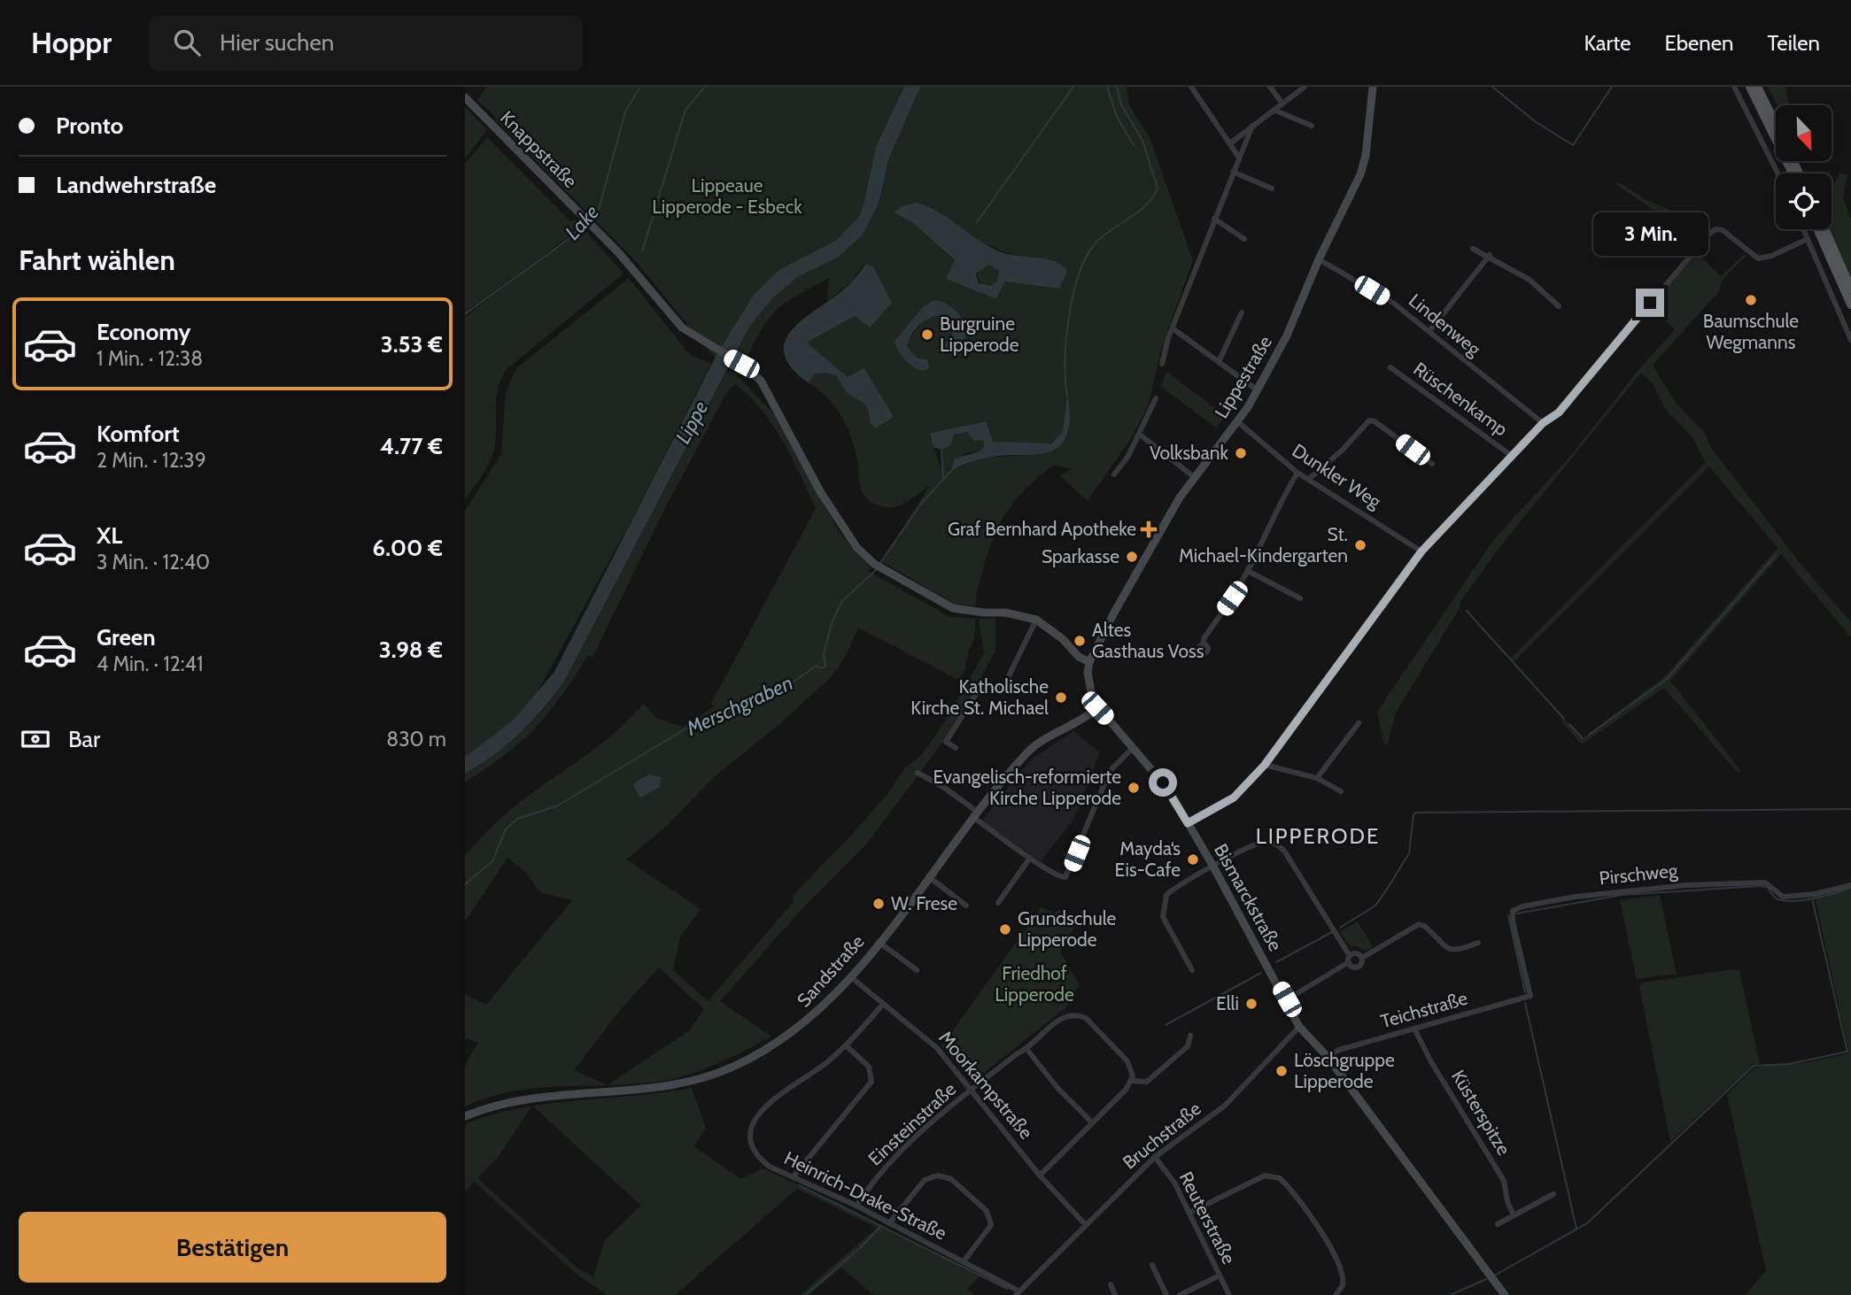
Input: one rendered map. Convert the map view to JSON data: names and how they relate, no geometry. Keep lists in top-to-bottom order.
{
  "streets": {
    "main road": [
      "Knappstraße",
      "Lippestraße",
      "Bismarckstraße",
      "Sandstraße"
    ],
    "street": [
      "Lindenweg",
      "Rüschenkamp",
      "Dunkler Weg",
      "Pirschweg",
      "Teichstraße",
      "Moorkampstraße",
      "Küsterspitze",
      "Einsteinstraße",
      "Bruchstraße",
      "Heinrich-Drake-Straße",
      "Reuterstraße"
    ]
  },
  "crossings": [
    ["Lindenweg", "Lippestraße"],
    ["Lippestraße", "Dunkler Weg"],
    ["Lippestraße", "Bismarckstraße"],
    ["Pirschweg", "Teichstraße"],
    ["Bismarckstraße", "Sandstraße"],
    ["Bismarckstraße", "Teichstraße"],
    ["Bismarckstraße", "Bruchstraße"],
    ["Sandstraße", "Moorkampstraße"],
    ["Teichstraße", "Küsterspitze"],
    ["Moorkampstraße", "Einsteinstraße"],
    ["Moorkampstraße", "Bruchstraße"],
    ["Moorkampstraße", "Heinrich-Drake-Straße"],
    ["Einsteinstraße", "Heinrich-Drake-Straße"],
    ["Bruchstraße", "Heinrich-Drake-Straße"],
    ["Bruchstraße", "Reuterstraße"]
  ],
  "districts": ["LIPPERODE"],
  "water": ["Lake", "Lippe", "Merschgraben"],
  "parks": ["Lippeaue Lipperode - Esbeck", "Friedhof Lipperode"],
  "places": {
    "other": [
      "Baumschule Wegmanns",
      "Burgruine Lipperode",
      "Volksbank",
      "St. Michael-Kindergarten",
      "Sparkasse",
      "Altes Gasthaus Voss",
      "Katholische Kirche St. Michael",
      "Evangelisch-reformierte Kirche Lipperode",
      "Mayda‘s Eis-Cafe",
      "W. Frese",
      "Grundschule Lipperode",
      "Elli",
      "Löschgruppe Lipperode"
    ],
    "health": ["Graf Bernhard Apotheke"]
  },
  "north": "bottom right",
  "page": {
    "header": "Hoppr",
    "search": "Hier suchen",
    "nav": ["Karte", "Ebenen", "Teilen"],
    "banner": ["Pronto", "Landwehrstraße"],
    "bubble": "3 Min.",
    "heading": "Fahrt wählen",
    "list": [
      {
        "name": "Economy",
        "note": "1 Min. · 12:38",
        "value": "3.53 €"
      },
      {
        "name": "Komfort",
        "note": "2 Min. · 12:39",
        "value": "4.77 €"
      },
      {
        "name": "XL",
        "note": "3 Min. · 12:40",
        "value": "6.00 €"
      },
      {
        "name": "Green",
        "note": "4 Min. · 12:41",
        "value": "3.98 €"
      }
    ],
    "pay": ["Bar", "830 m"],
    "buttons": "Bestätigen"
  }
}
